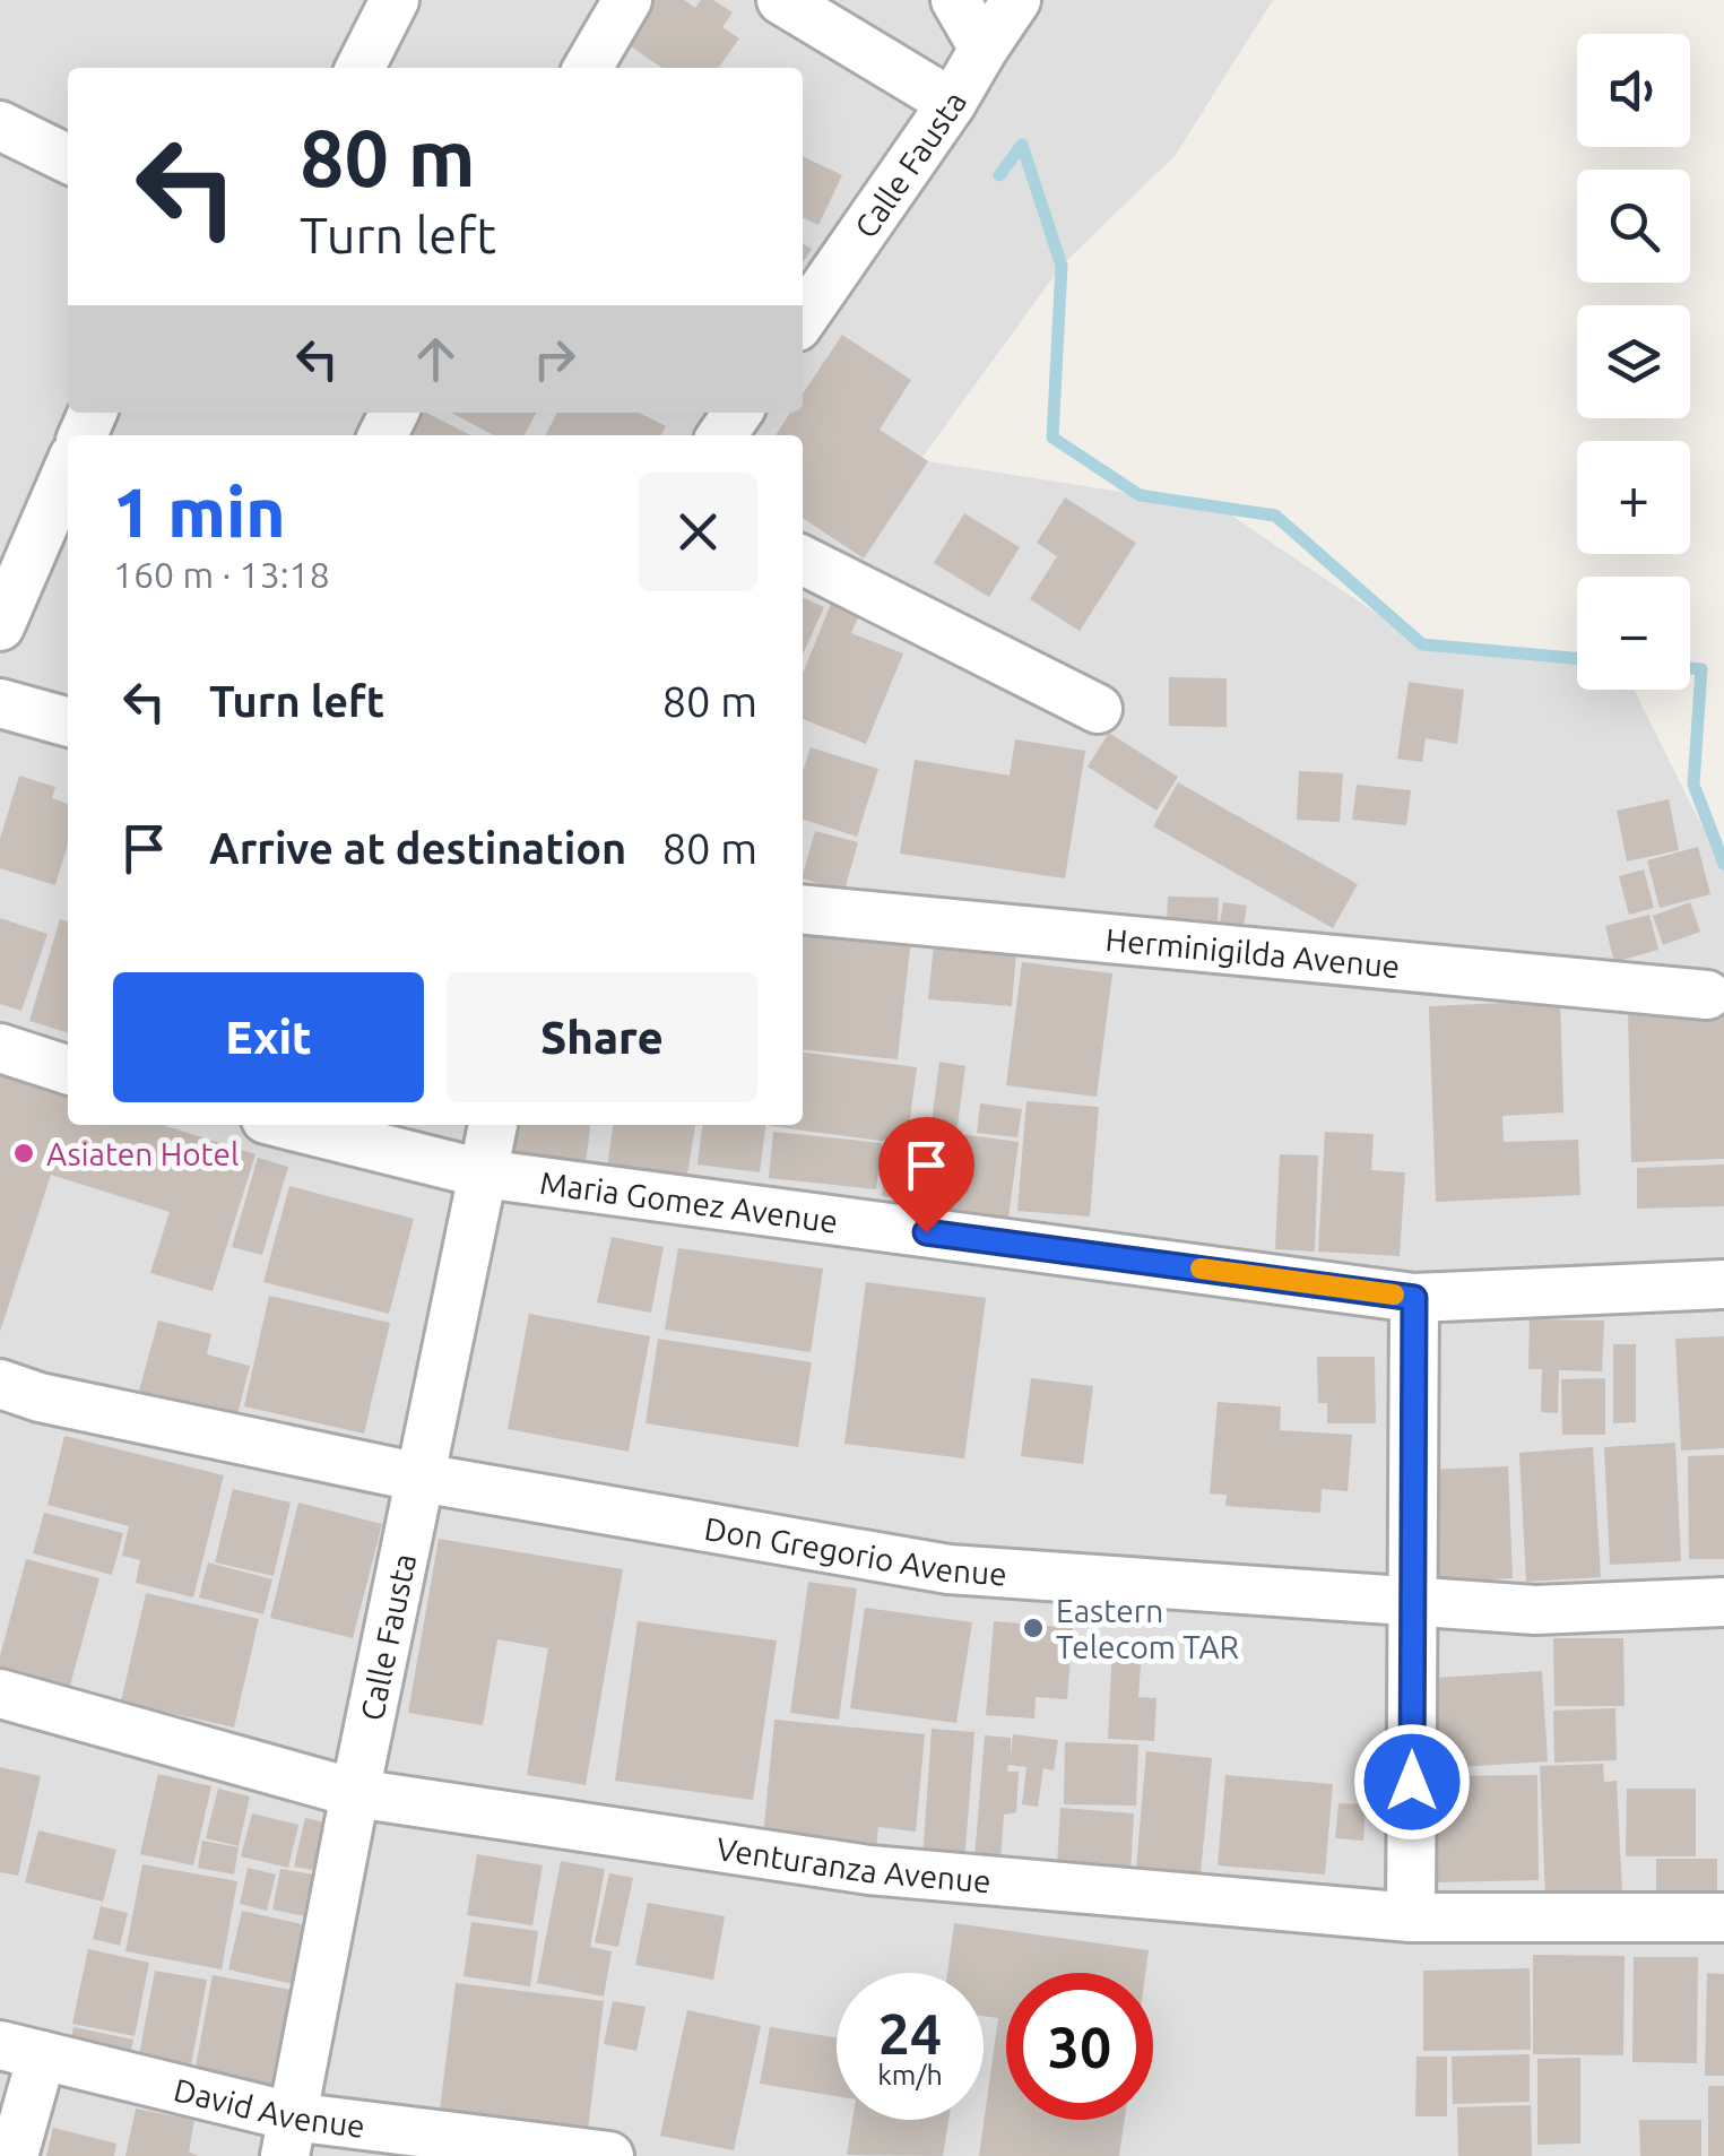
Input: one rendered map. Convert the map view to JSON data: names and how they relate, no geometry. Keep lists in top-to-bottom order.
{
  "streets": {
    "street": [
      "Calle Fausta",
      "Herminigilda Avenue",
      "Maria Gomez Avenue",
      "Don Gregorio Avenue",
      "Venturanza Avenue",
      "David Avenue"
    ]
  },
  "crossings": [
    ["Calle Fausta", "Maria Gomez Avenue"],
    ["Calle Fausta", "Don Gregorio Avenue"],
    ["Calle Fausta", "Venturanza Avenue"],
    ["Calle Fausta", "David Avenue"]
  ],
  "places": ["Asiaten Hotel", "Eastern Telecom TAR"],
  "page": {
    "map_buttons": ["+", "−"],
    "turn": ["80 m", "Turn left"],
    "heading": ["1 min", "160 m · 13:18"],
    "list": [
      {
        "name": "Turn left",
        "value": "80 m"
      },
      {
        "name": "Arrive at destination",
        "value": "80 m"
      }
    ],
    "buttons": ["Exit", "Share"],
    "speed": "24 km/h",
    "limit": "30"
  }
}
